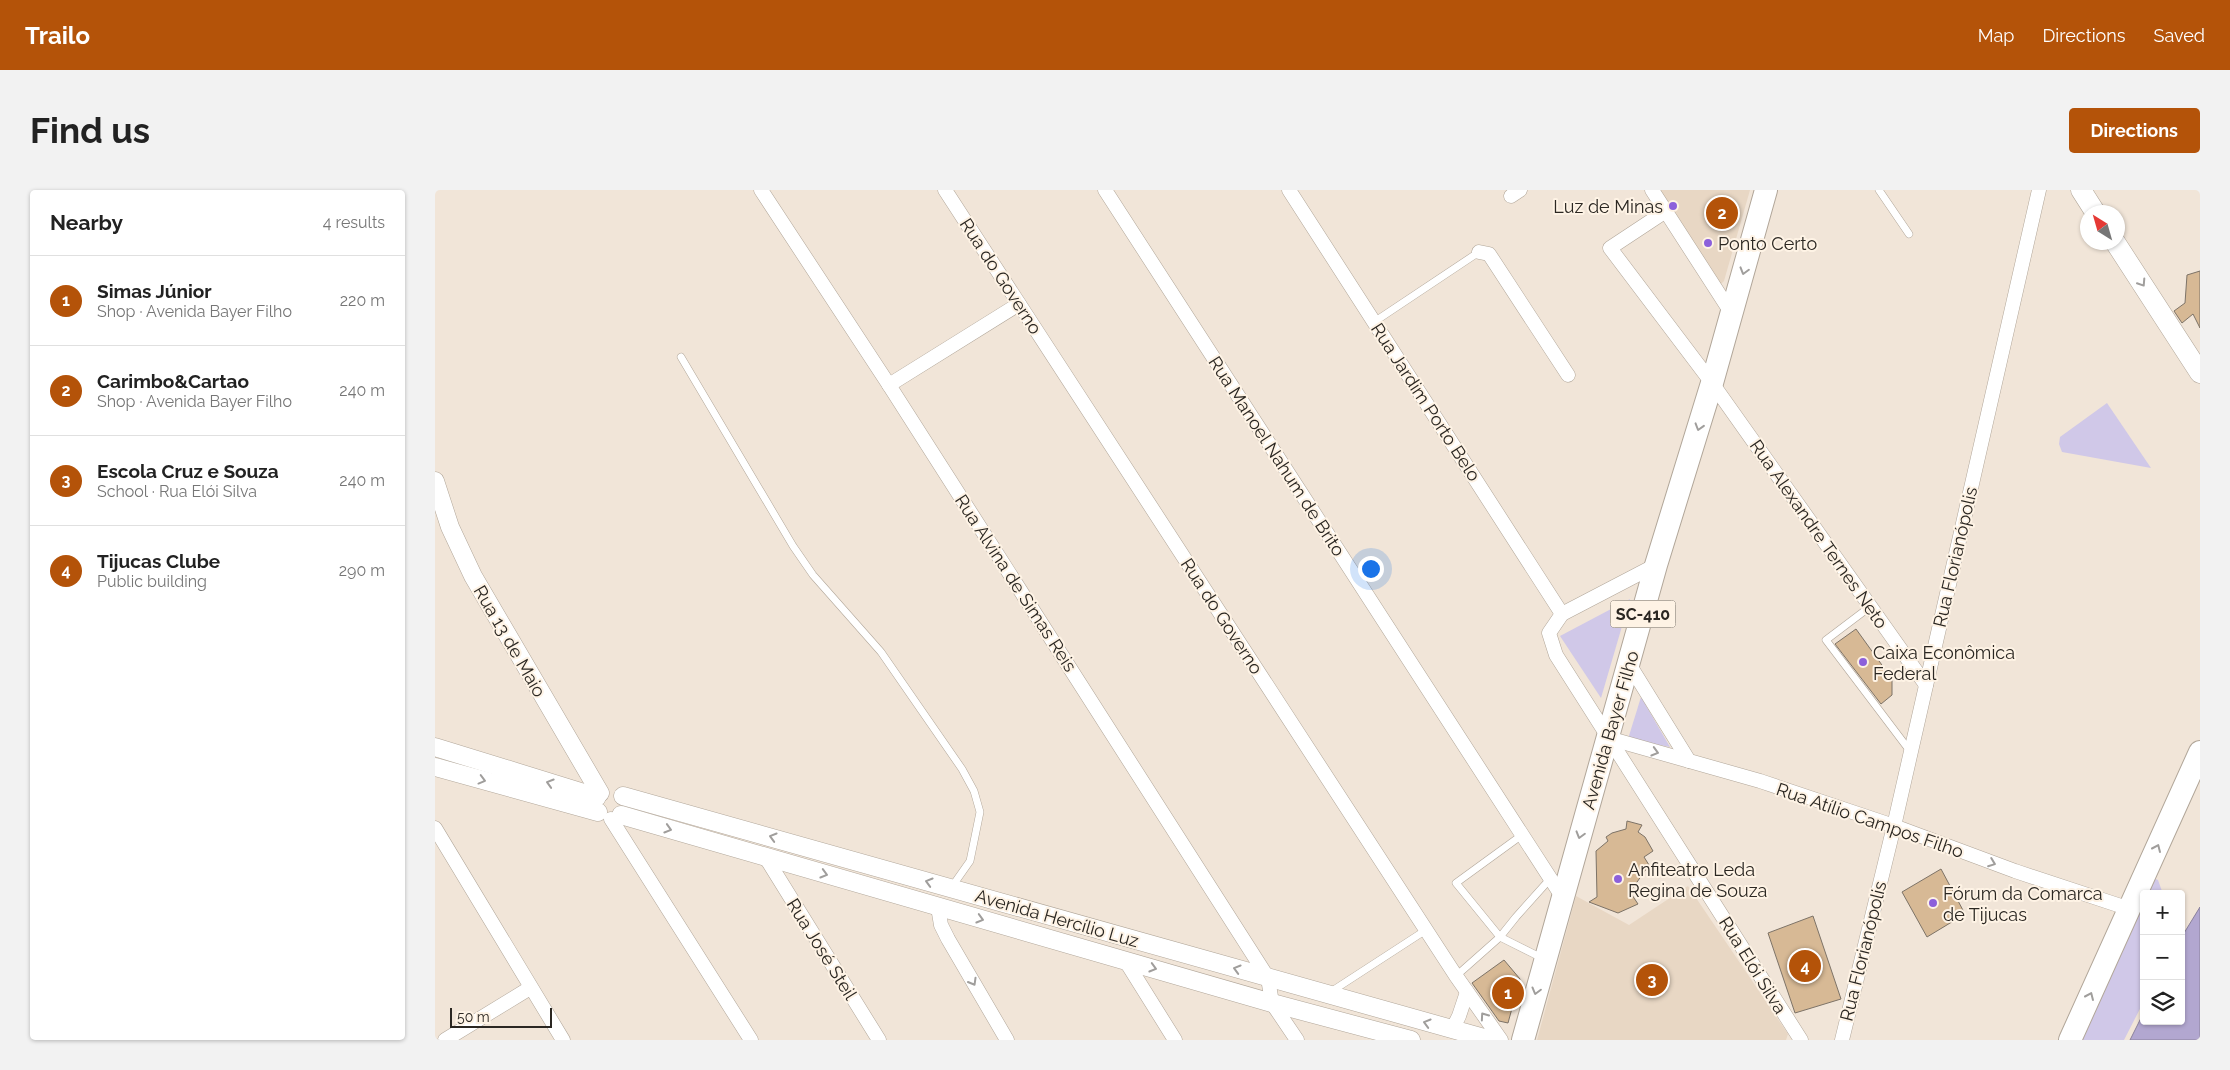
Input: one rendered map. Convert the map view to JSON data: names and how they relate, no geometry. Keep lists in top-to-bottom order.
{
  "streets": {
    "main road": ["SC-410", "Avenida Bayer Filho"],
    "street": [
      "Rua do Governo",
      "Rua Jardim Porto Belo",
      "Rua Manoel Nahum de Brito",
      "Rua Alexandre Ternes Neto",
      "Rua Florianópolis",
      "Rua Alvina de Simas Reis",
      "Rua 13 de Maio",
      "Rua Atílio Campos Filho",
      "Avenida Hercílio Luz",
      "Rua José Steil",
      "Rua Elói Silva"
    ]
  },
  "crossings": [
    ["Rua Jardim Porto Belo", "Rua Elói Silva"],
    ["Rua Manoel Nahum de Brito", "Avenida Bayer Filho"],
    ["Rua Alexandre Ternes Neto", "Rua Florianópolis"],
    ["Rua Alexandre Ternes Neto", "Avenida Bayer Filho"],
    ["Rua Florianópolis", "Rua Atílio Campos Filho"],
    ["Rua Alvina de Simas Reis", "Avenida Hercílio Luz"],
    ["Rua 13 de Maio", "Avenida Hercílio Luz"],
    ["Avenida Bayer Filho", "Rua Atílio Campos Filho"],
    ["Avenida Bayer Filho", "Rua Elói Silva"],
    ["Rua Atílio Campos Filho", "Rua Elói Silva"],
    ["Avenida Hercílio Luz", "Rua José Steil"]
  ],
  "one_way": ["Avenida Bayer Filho", "Rua Atílio Campos Filho"],
  "places": [
    "Luz de Minas",
    "Ponto Certo",
    "Caixa Econômica Federal",
    "Anfiteatro Leda Regina de Souza",
    "Fórum da Comarca de Tijucas"
  ],
  "scale_bar": "50 m",
  "north": "top left",
  "page": {
    "header": "Trailo",
    "nav": ["Map", "Directions", "Saved"],
    "buttons": "Directions",
    "title": "Find us",
    "heading": ["Nearby", "4 results"],
    "pins": [
      "2",
      "4",
      "3",
      "1"
    ],
    "list": [
      {
        "mark": "1",
        "name": "Simas Júnior",
        "note": "Shop · Avenida Bayer Filho",
        "value": "220 m"
      },
      {
        "mark": "2",
        "name": "Carimbo&Cartao",
        "note": "Shop · Avenida Bayer Filho",
        "value": "240 m"
      },
      {
        "mark": "3",
        "name": "Escola Cruz e Souza",
        "note": "School · Rua Elói Silva",
        "value": "240 m"
      },
      {
        "mark": "4",
        "name": "Tijucas Clube",
        "note": "Public building",
        "value": "290 m"
      }
    ],
    "map_buttons": ["+", "−"],
    "scale": "50 m"
  }
}
